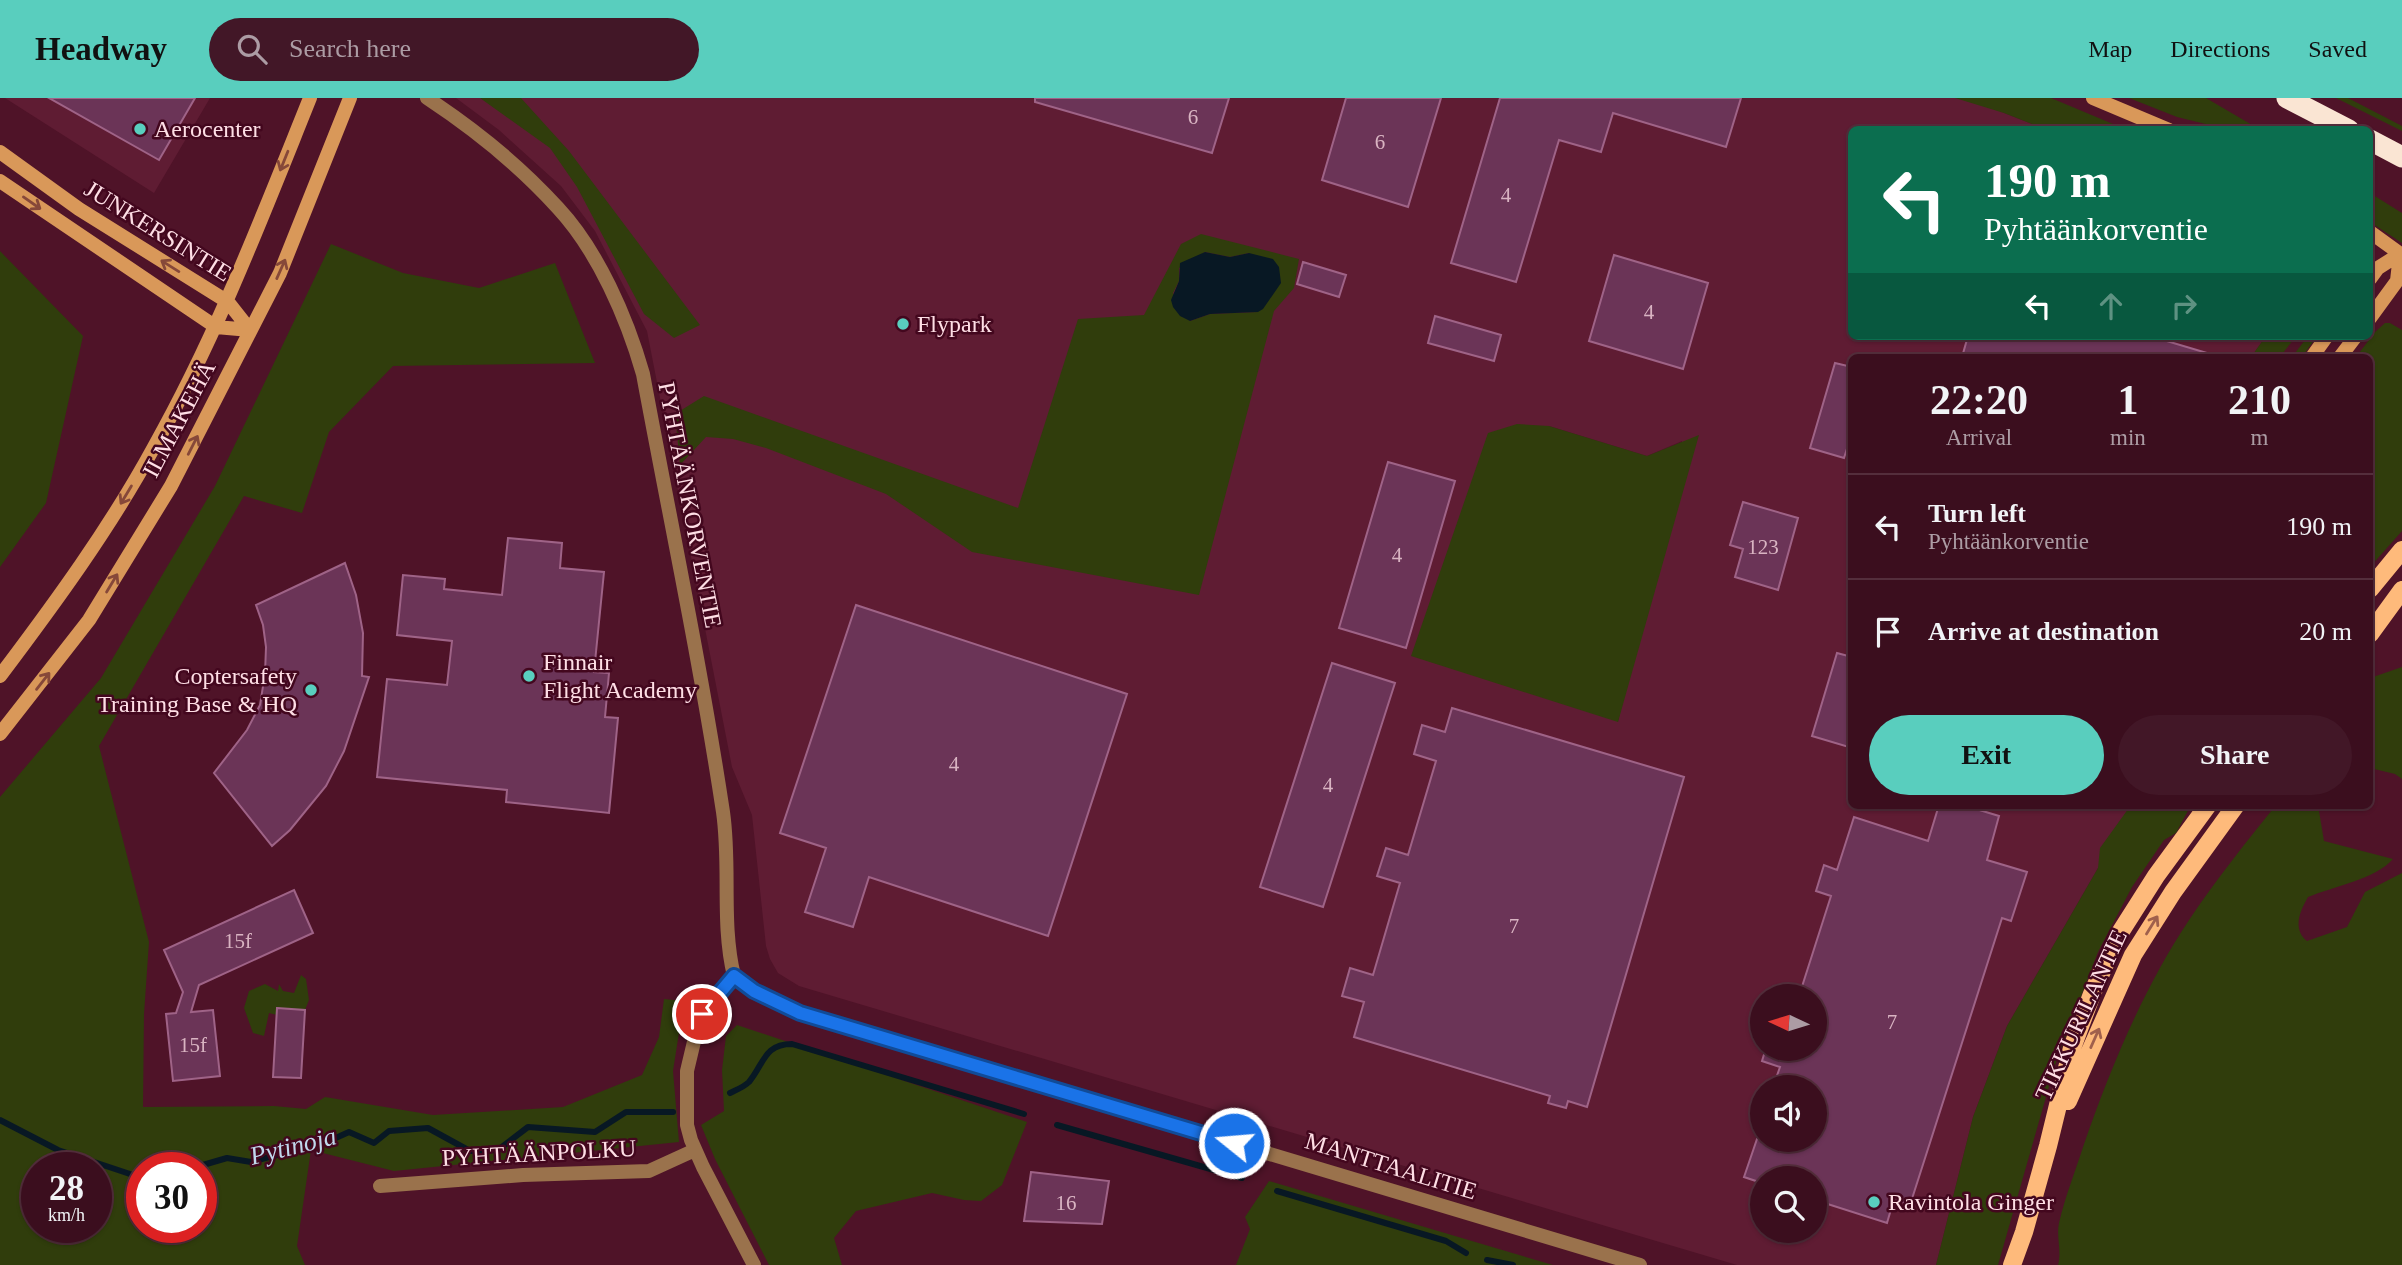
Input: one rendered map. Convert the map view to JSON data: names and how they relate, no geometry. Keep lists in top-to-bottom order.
{
  "streets": {
    "main road": ["JUNKERSINTIE", "ILMAKEHÄ", "TIKKURILANTIE"],
    "street": ["PYHTÄÄNKORVENTIE", "PYHTÄÄNPOLKU", "MANTTAALITIE"]
  },
  "crossings": [
    ["JUNKERSINTIE", "ILMAKEHÄ"],
    ["PYHTÄÄNKORVENTIE", "MANTTAALITIE"]
  ],
  "water": ["Pytinoja"],
  "places": [
    "Aerocenter",
    "Flypark",
    "Finnair Flight Academy",
    "Coptersafety Training Base & HQ",
    "Ravintola Ginger"
  ],
  "house_numbers": [
    "6",
    "6",
    "4",
    "4",
    "123",
    "4",
    "4",
    "4",
    "7",
    "15f",
    "7",
    "15f",
    "16"
  ],
  "north": "left",
  "page": {
    "header": "Headway",
    "search": "Search here",
    "nav": ["Map", "Directions", "Saved"],
    "turn": ["190 m", "Pyhtäänkorventie"],
    "eta": [
      "22:20",
      "Arrival",
      "1",
      "min",
      "210",
      "m"
    ],
    "list": [
      {
        "name": "Turn left",
        "note": "Pyhtäänkorventie",
        "value": "190 m"
      },
      {
        "name": "Arrive at destination",
        "value": "20 m"
      }
    ],
    "buttons": ["Exit", "Share"],
    "speed": "28 km/h",
    "limit": "30"
  }
}
